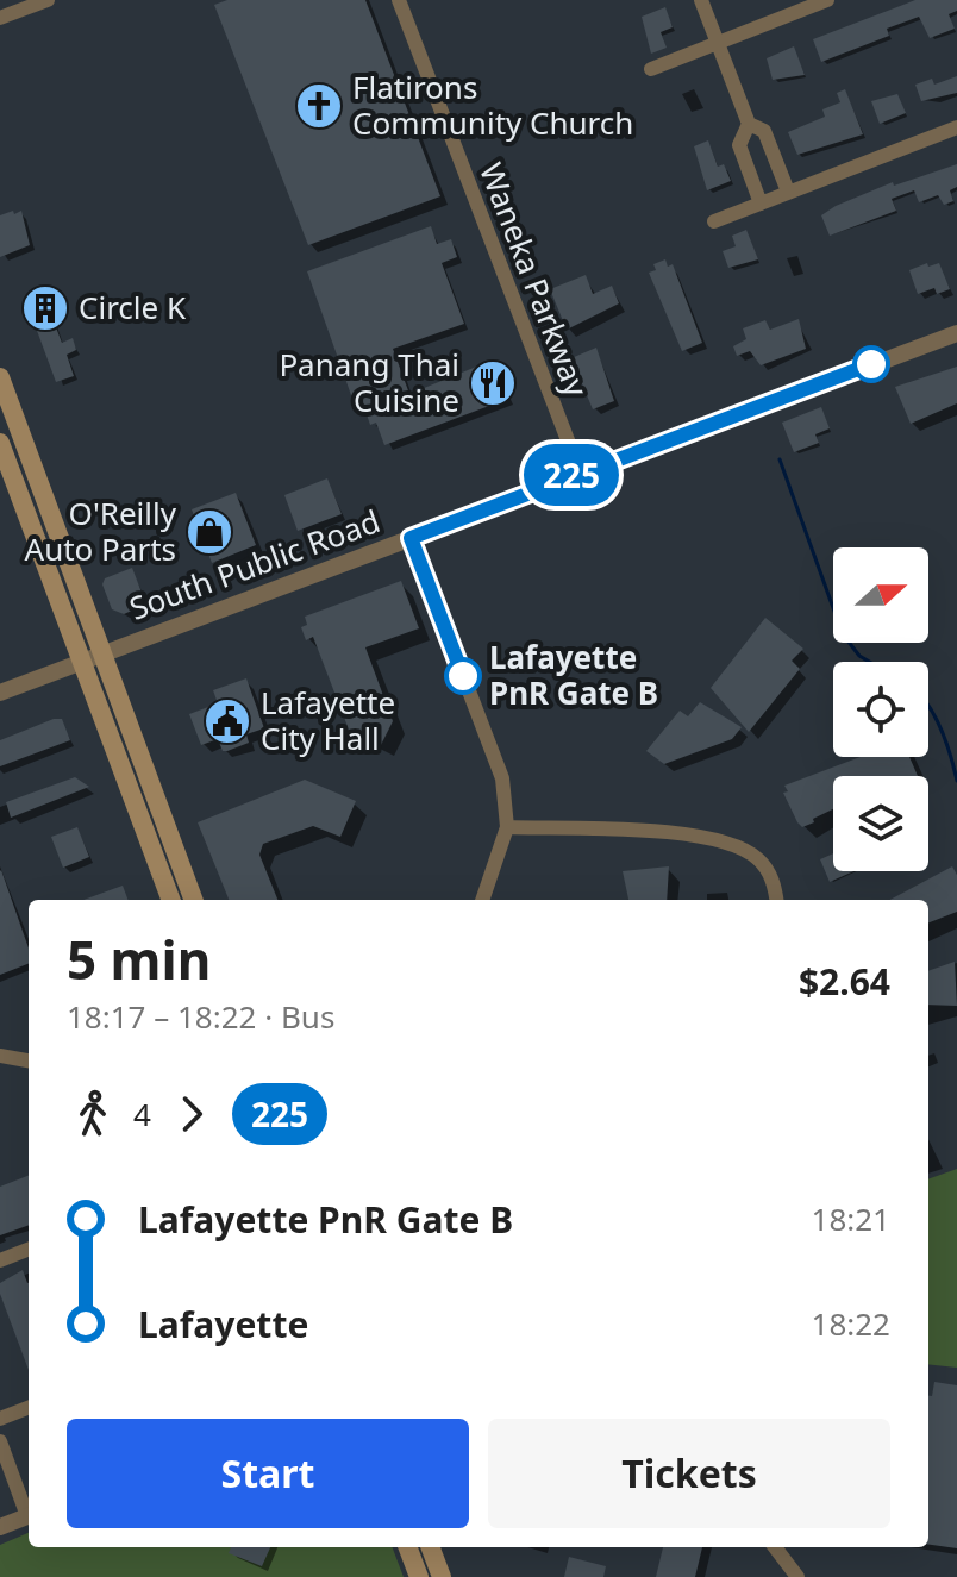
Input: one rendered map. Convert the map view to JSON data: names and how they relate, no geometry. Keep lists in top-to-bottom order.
{
  "streets": {
    "street": ["Waneka Parkway", "South Public Road"]
  },
  "crossings": [
    ["Waneka Parkway", "South Public Road"]
  ],
  "places": {
    "church": ["Flatirons Community Church"],
    "building": ["Circle K"],
    "restaurant": ["Panang Thai Cuisine"],
    "shop": ["O'Reilly Auto Parts"],
    "other": ["Lafayette PnR Gate B"],
    "public building": ["Lafayette City Hall"]
  },
  "lines": ["bus line 225"],
  "north": "right",
  "page": {
    "on_map": "225",
    "heading": ["5 min", "18:17 – 18:22 · Bus", "$2.64"],
    "legs": ["4", "225"],
    "list": [
      {
        "name": "Lafayette PnR Gate B",
        "value": "18:21"
      },
      {
        "name": "Lafayette",
        "value": "18:22"
      }
    ],
    "buttons": ["Start", "Tickets"]
  }
}
